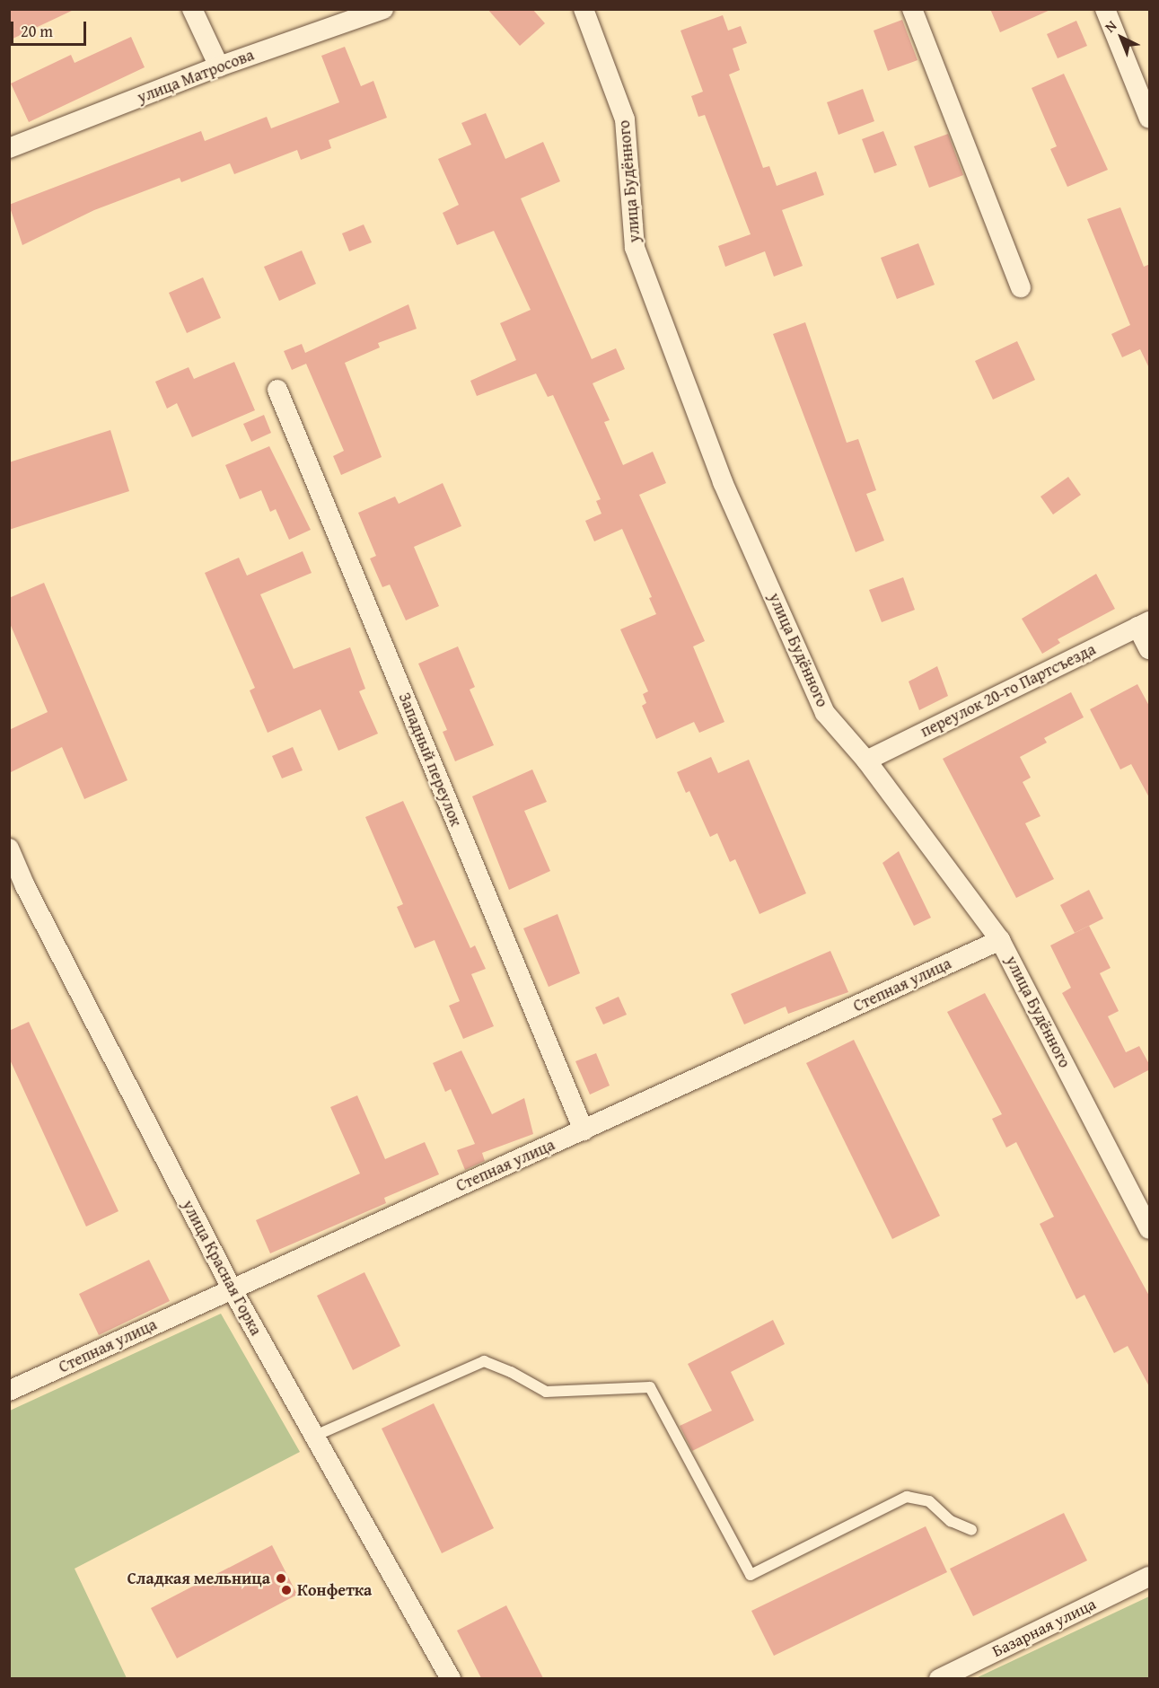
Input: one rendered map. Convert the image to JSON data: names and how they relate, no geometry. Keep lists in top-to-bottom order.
{
  "streets": {
    "street": [
      "улица Матросова",
      "улица Будённого",
      "переулок 20-го Партсъезда",
      "Западный переулок",
      "Степная улица",
      "улица Красная Горка",
      "Базарная улица"
    ]
  },
  "crossings": [
    ["улица Будённого", "переулок 20-го Партсъезда"],
    ["улица Будённого", "Степная улица"],
    ["Западный переулок", "Степная улица"],
    ["Степная улица", "улица Красная Горка"]
  ],
  "places": ["Сладкая мельница", "Конфетка"],
  "scale_bar": "20 m",
  "north": "top left"
}
